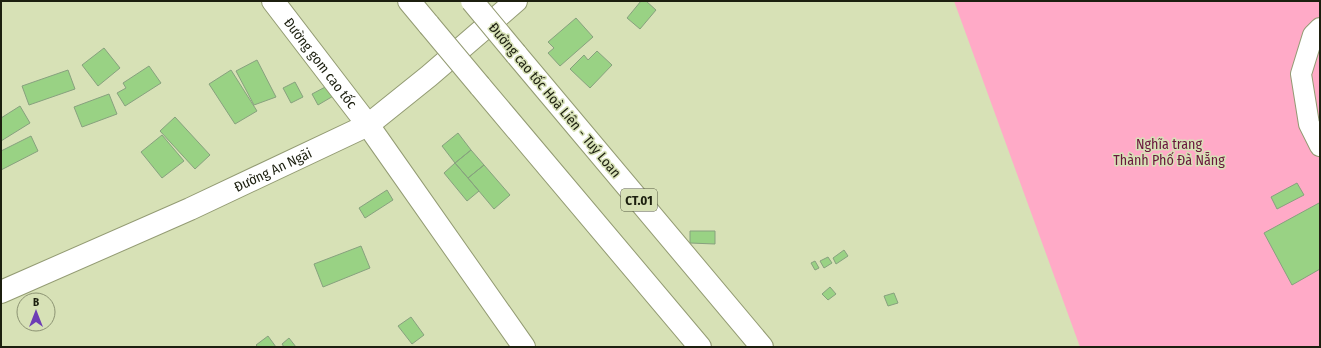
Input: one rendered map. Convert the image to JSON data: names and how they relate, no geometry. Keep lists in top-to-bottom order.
{
  "streets": {
    "main road": [
      "Đường gom cao tốc",
      "Đường cao tốc Hoà Liên - Tuý Loan",
      "Đường An Ngãi",
      "CT.01"
    ]
  },
  "crossings": [
    ["Đường gom cao tốc", "Đường An Ngãi"]
  ],
  "parks": ["Nghĩa trang Thành Phố Đà Nẵng"],
  "north": "top"
}
